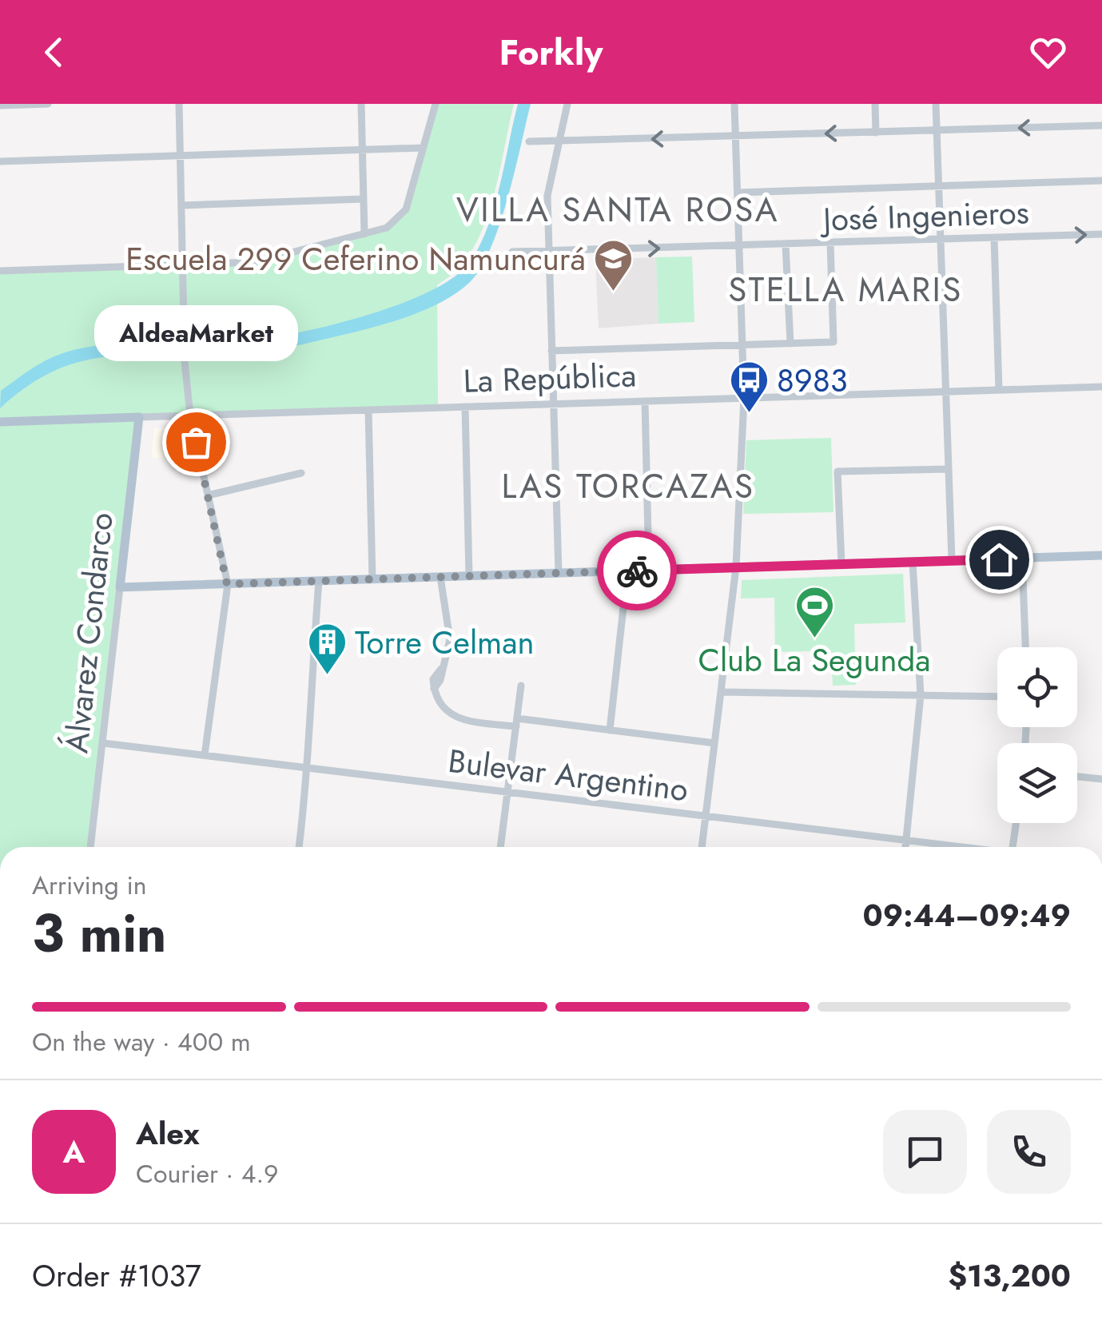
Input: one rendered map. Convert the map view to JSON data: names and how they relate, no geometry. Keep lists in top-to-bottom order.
{
  "streets": {
    "main road": ["La República", "Álvarez Condarco"],
    "street": ["José Ingenieros", "Bulevar Argentino"]
  },
  "crossings": [
    ["La República", "Álvarez Condarco"],
    ["Álvarez Condarco", "Bulevar Argentino"]
  ],
  "districts": ["VILLA SANTA ROSA", "STELLA MARIS", "LAS TORCAZAS"],
  "places": {
    "school or university": ["Escuela 299 Ceferino Namuncurá"],
    "bus stop": ["8983"],
    "other": ["AldeaMarket"],
    "sports": ["Club La Segunda"],
    "building": ["Torre Celman"]
  },
  "page": {
    "header": "Forkly",
    "bubble": "AldeaMarket",
    "heading": ["3 min", "Arriving in", "09:44–09:49"],
    "panel": [
      "Alex",
      "Courier · 4.9",
      "Order #1037",
      "$13,200"
    ],
    "bar": "On the way · 400 m",
    "round": "A"
  }
}
